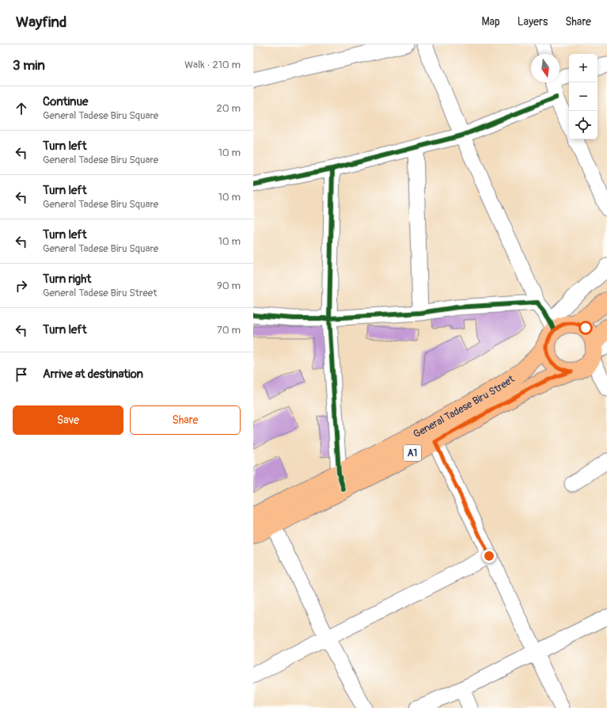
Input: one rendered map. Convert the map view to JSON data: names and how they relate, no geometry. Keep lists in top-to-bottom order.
{
  "streets": {
    "main road": ["General Tadese Biru Street", "A1"]
  },
  "north": "bottom",
  "page": {
    "header": "Wayfind",
    "nav": ["Map", "Layers", "Share"],
    "heading": ["3 min", "Walk · 210 m"],
    "map_buttons": ["+", "−"],
    "list": [
      ["Continue", "General Tadese Biru Square", "20 m"],
      ["Turn left", "General Tadese Biru Square", "10 m"],
      ["Turn left", "General Tadese Biru Square", "10 m"],
      ["Turn left", "General Tadese Biru Square", "10 m"],
      ["Turn right", "General Tadese Biru Street", "90 m"],
      ["Turn left", "70 m"],
      "Arrive at destination"
    ],
    "buttons": ["Save", "Share"]
  }
}
